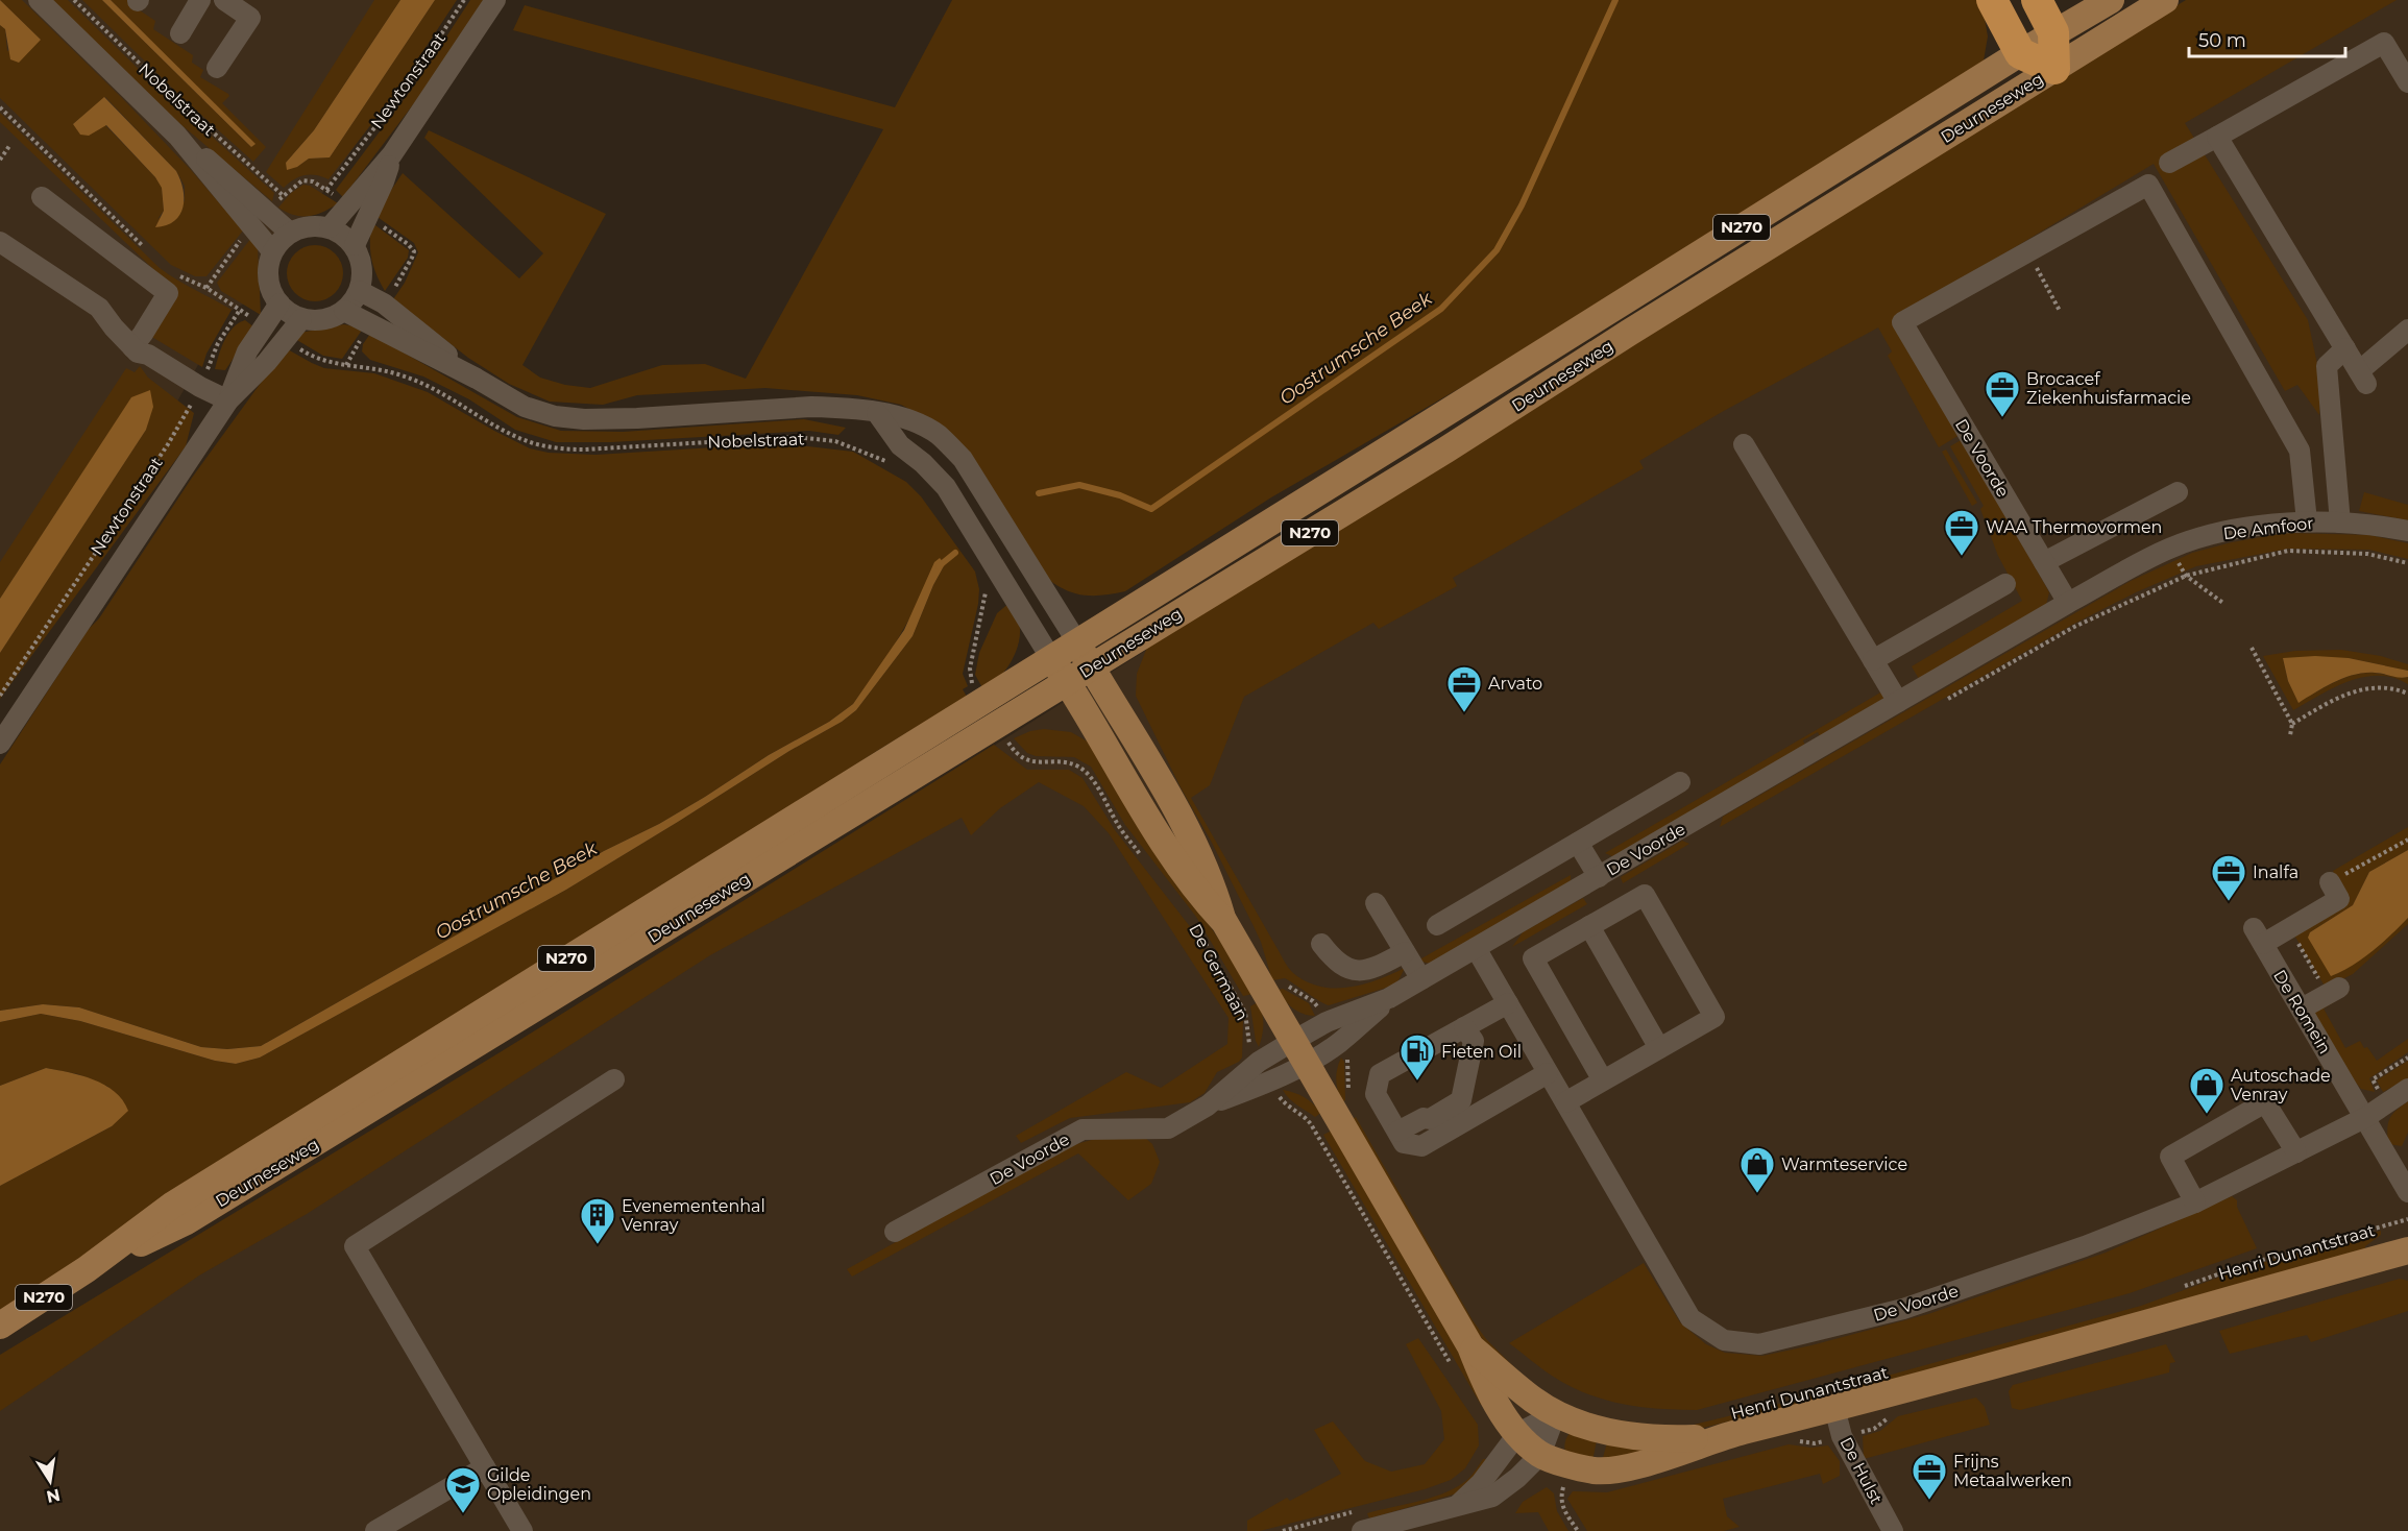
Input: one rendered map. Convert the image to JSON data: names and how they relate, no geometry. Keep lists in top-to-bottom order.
{
  "streets": {
    "main road": [
      "Deurneseweg",
      "N270",
      "De Germaan",
      "Henri Dunantstraat"
    ],
    "street": [
      "Newtonstraat",
      "Nobelstraat",
      "De Voorde",
      "De Amfoor",
      "De Romein",
      "De Hulst"
    ]
  },
  "crossings": [
    ["Newtonstraat", "Nobelstraat"],
    ["Nobelstraat", "Deurneseweg"],
    ["Nobelstraat", "De Germaan"],
    ["Deurneseweg", "De Germaan"],
    ["De Voorde", "De Amfoor"],
    ["De Voorde", "De Germaan"],
    ["De Voorde", "De Romein"],
    ["De Germaan", "Henri Dunantstraat"],
    ["Henri Dunantstraat", "De Hulst"]
  ],
  "water": ["Oostrumsche Beek"],
  "places": {
    "office": [
      "Brocacef Ziekenhuisfarmacie",
      "WAA Thermovormen",
      "Arvato",
      "Inalfa",
      "Frijns Metaalwerken"
    ],
    "fuel station": ["Fieten Oil"],
    "shop": ["Autoschade Venray", "Warmteservice"],
    "building": ["Evenementenhal Venray"],
    "school or university": ["Gilde Opleidingen"]
  },
  "scale_bar": "50 m",
  "north": "bottom"
}
